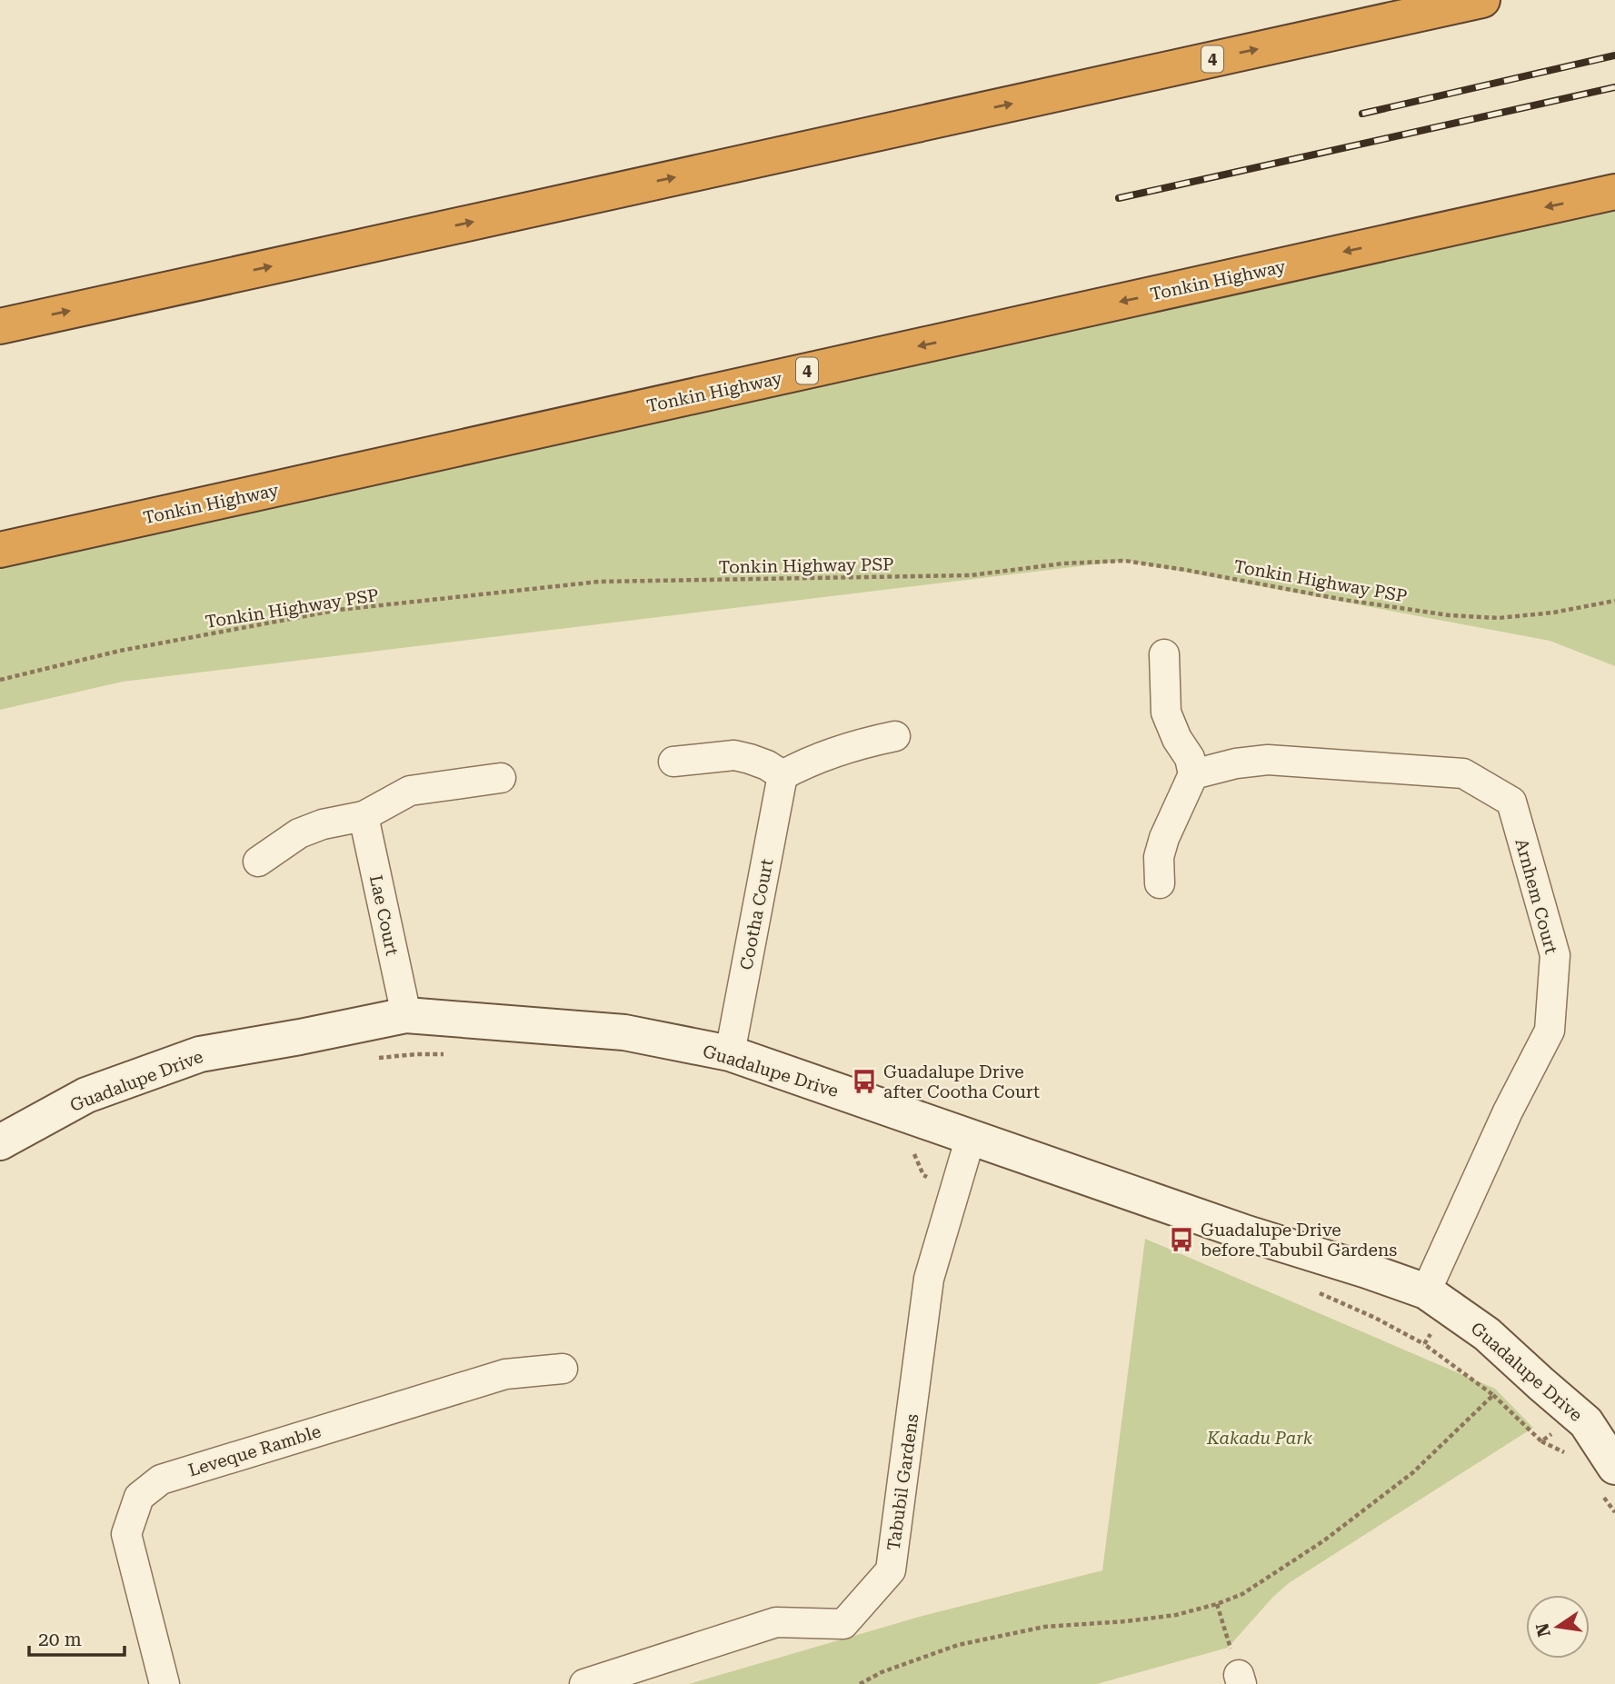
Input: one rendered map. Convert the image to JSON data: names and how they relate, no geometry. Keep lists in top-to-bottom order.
{
  "streets": {
    "highway": ["4", "Tonkin Highway"],
    "street": [
      "Arnhem Court",
      "Cootha Court",
      "Lae Court",
      "Guadalupe Drive",
      "Leveque Ramble",
      "Tabubil Gardens"
    ],
    "path": ["Tonkin Highway PSP"]
  },
  "crossings": [
    ["Arnhem Court", "Guadalupe Drive"],
    ["Cootha Court", "Guadalupe Drive"],
    ["Lae Court", "Guadalupe Drive"],
    ["Guadalupe Drive", "Tabubil Gardens"]
  ],
  "parks": ["Kakadu Park"],
  "places": {
    "bus stop": ["Guadalupe Drive after Cootha Court", "Guadalupe Drive before Tabubil Gardens"]
  },
  "scale_bar": "20 m",
  "north": "left"
}
